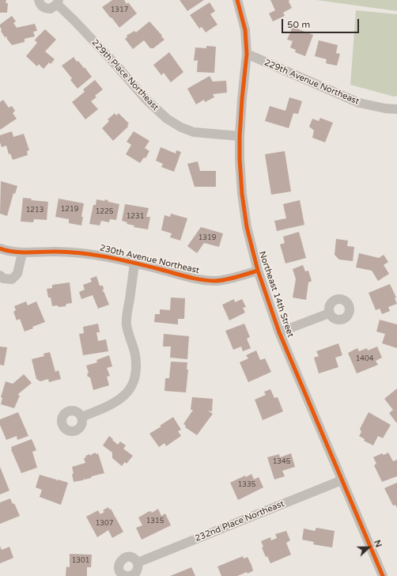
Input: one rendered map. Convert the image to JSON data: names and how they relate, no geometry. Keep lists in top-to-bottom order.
{
  "streets": {
    "street": [
      "229th Place Northeast",
      "229th Avenue Northeast",
      "230th Avenue Northeast",
      "Northeast 14th Street",
      "232nd Place Northeast"
    ]
  },
  "crossings": [
    ["229th Place Northeast", "Northeast 14th Street"],
    ["229th Avenue Northeast", "Northeast 14th Street"],
    ["230th Avenue Northeast", "Northeast 14th Street"],
    ["Northeast 14th Street", "232nd Place Northeast"]
  ],
  "house_numbers": [
    "1317",
    "1219",
    "1213",
    "1225",
    "1231",
    "1319",
    "1404",
    "1345",
    "1335",
    "1315",
    "1307",
    "1301"
  ],
  "scale_bar": "50 m",
  "north": "right"
}
